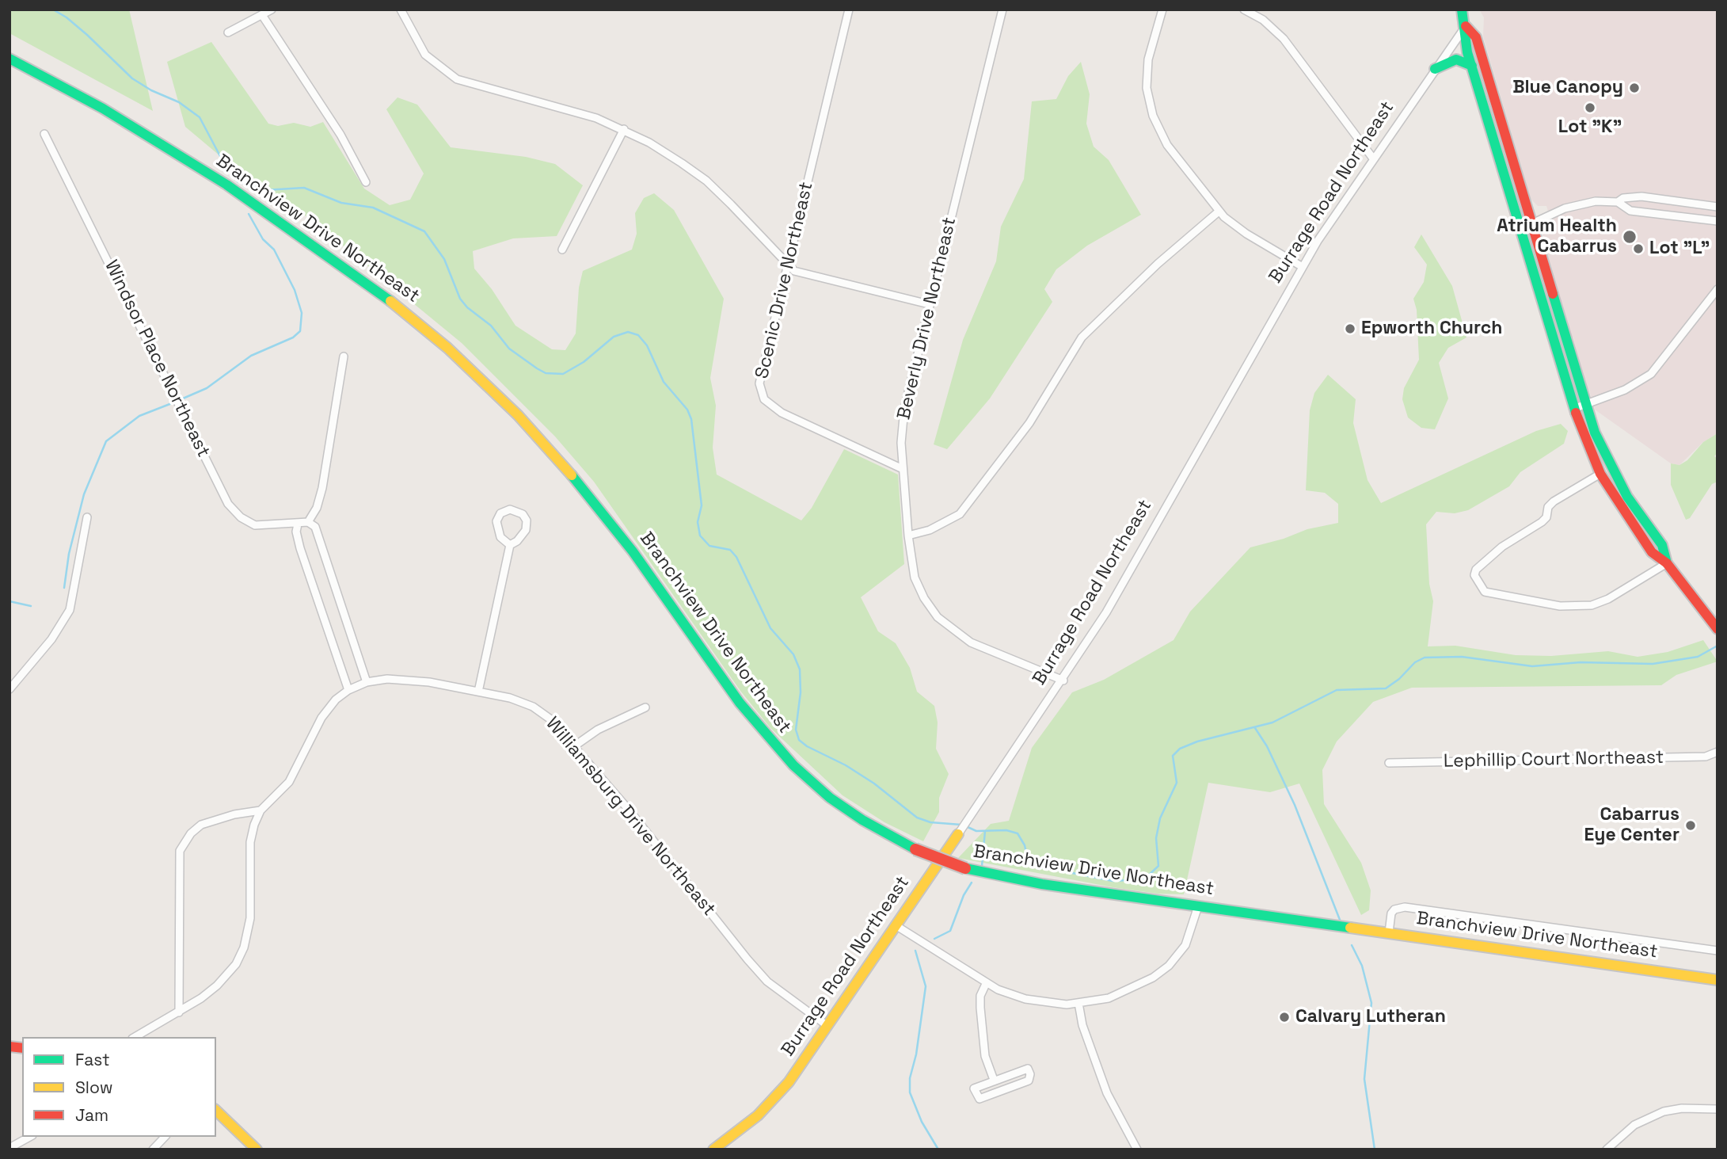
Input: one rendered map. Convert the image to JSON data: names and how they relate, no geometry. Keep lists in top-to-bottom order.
{
  "streets": {
    "main road": ["Burrage Road Northeast", "Branchview Drive Northeast"],
    "street": [
      "Scenic Drive Northeast",
      "Beverly Drive Northeast",
      "Windsor Place Northeast",
      "Lephillip Court Northeast",
      "Williamsburg Drive Northeast"
    ]
  },
  "crossings": [
    ["Burrage Road Northeast", "Beverly Drive Northeast"],
    ["Burrage Road Northeast", "Williamsburg Drive Northeast"],
    ["Scenic Drive Northeast", "Beverly Drive Northeast"]
  ],
  "places": [
    "Blue Canopy",
    "Lot \"K\"",
    "Atrium Health Cabarrus",
    "Lot \"L\"",
    "Epworth Church",
    "Cabarrus Eye Center",
    "Calvary Lutheran"
  ],
  "legend": ["Fast", "Slow", "Jam"]
}
